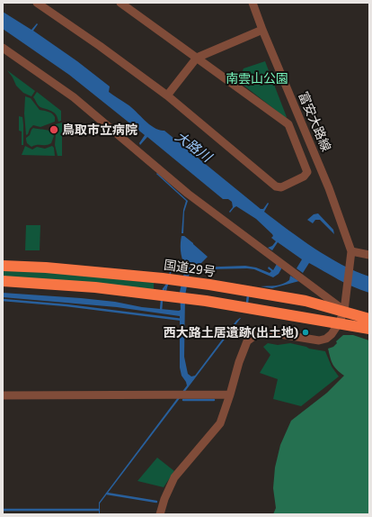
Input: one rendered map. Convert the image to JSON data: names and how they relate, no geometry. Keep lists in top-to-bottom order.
{
  "streets": {
    "highway": ["国道29号"],
    "street": ["富安大路線"]
  },
  "water": ["大路川"],
  "parks": ["南雲山公園"],
  "places": ["鳥取市立病院", "西大路土居遺跡(出土地)"]
}
